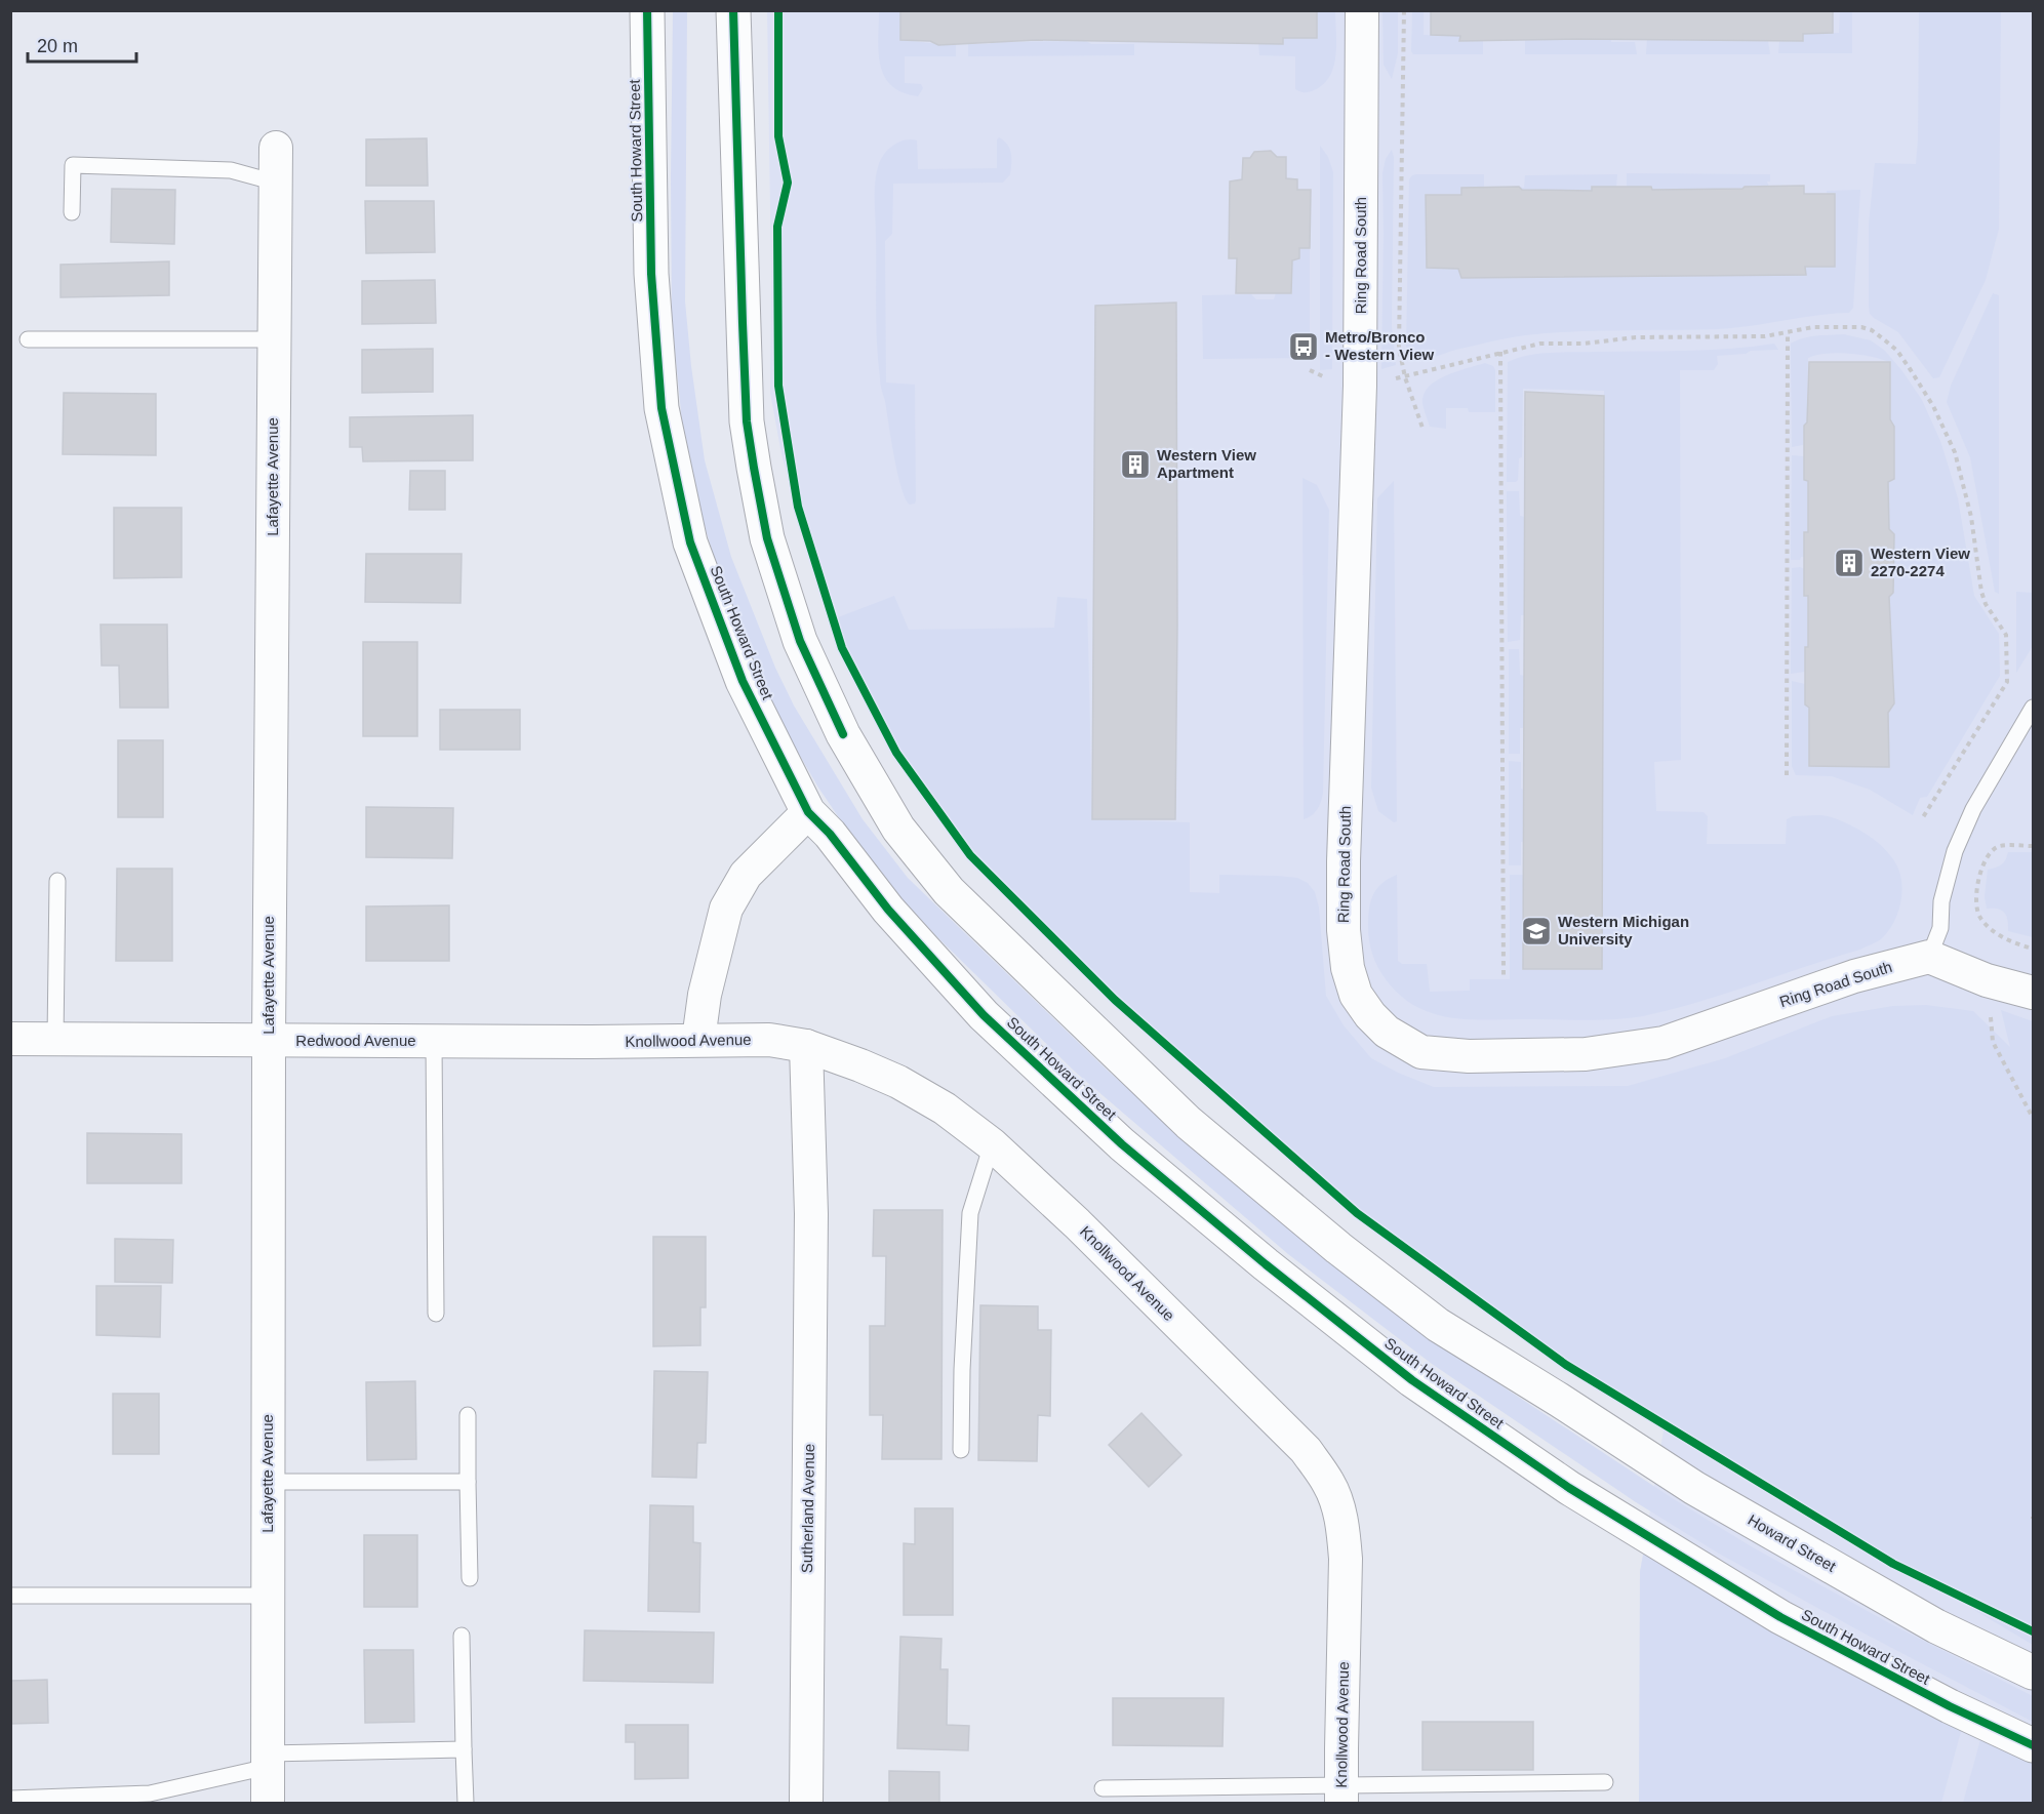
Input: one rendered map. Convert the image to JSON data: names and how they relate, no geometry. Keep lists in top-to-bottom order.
{
  "streets": {
    "street": [
      "South Howard Street",
      "Ring Road South",
      "Lafayette Avenue",
      "Redwood Avenue",
      "Knollwood Avenue",
      "Sutherland Avenue",
      "Howard Street"
    ]
  },
  "crossings": [
    ["Lafayette Avenue", "Redwood Avenue"],
    ["Redwood Avenue", "Knollwood Avenue"],
    ["Knollwood Avenue", "Sutherland Avenue"]
  ],
  "places": {
    "bus stop": ["Metro/Bronco - Western View"],
    "building": ["Western View Apartment", "Western View 2270-2274"],
    "school or university": ["Western Michigan University"]
  },
  "scale_bar": "20 m"
}
